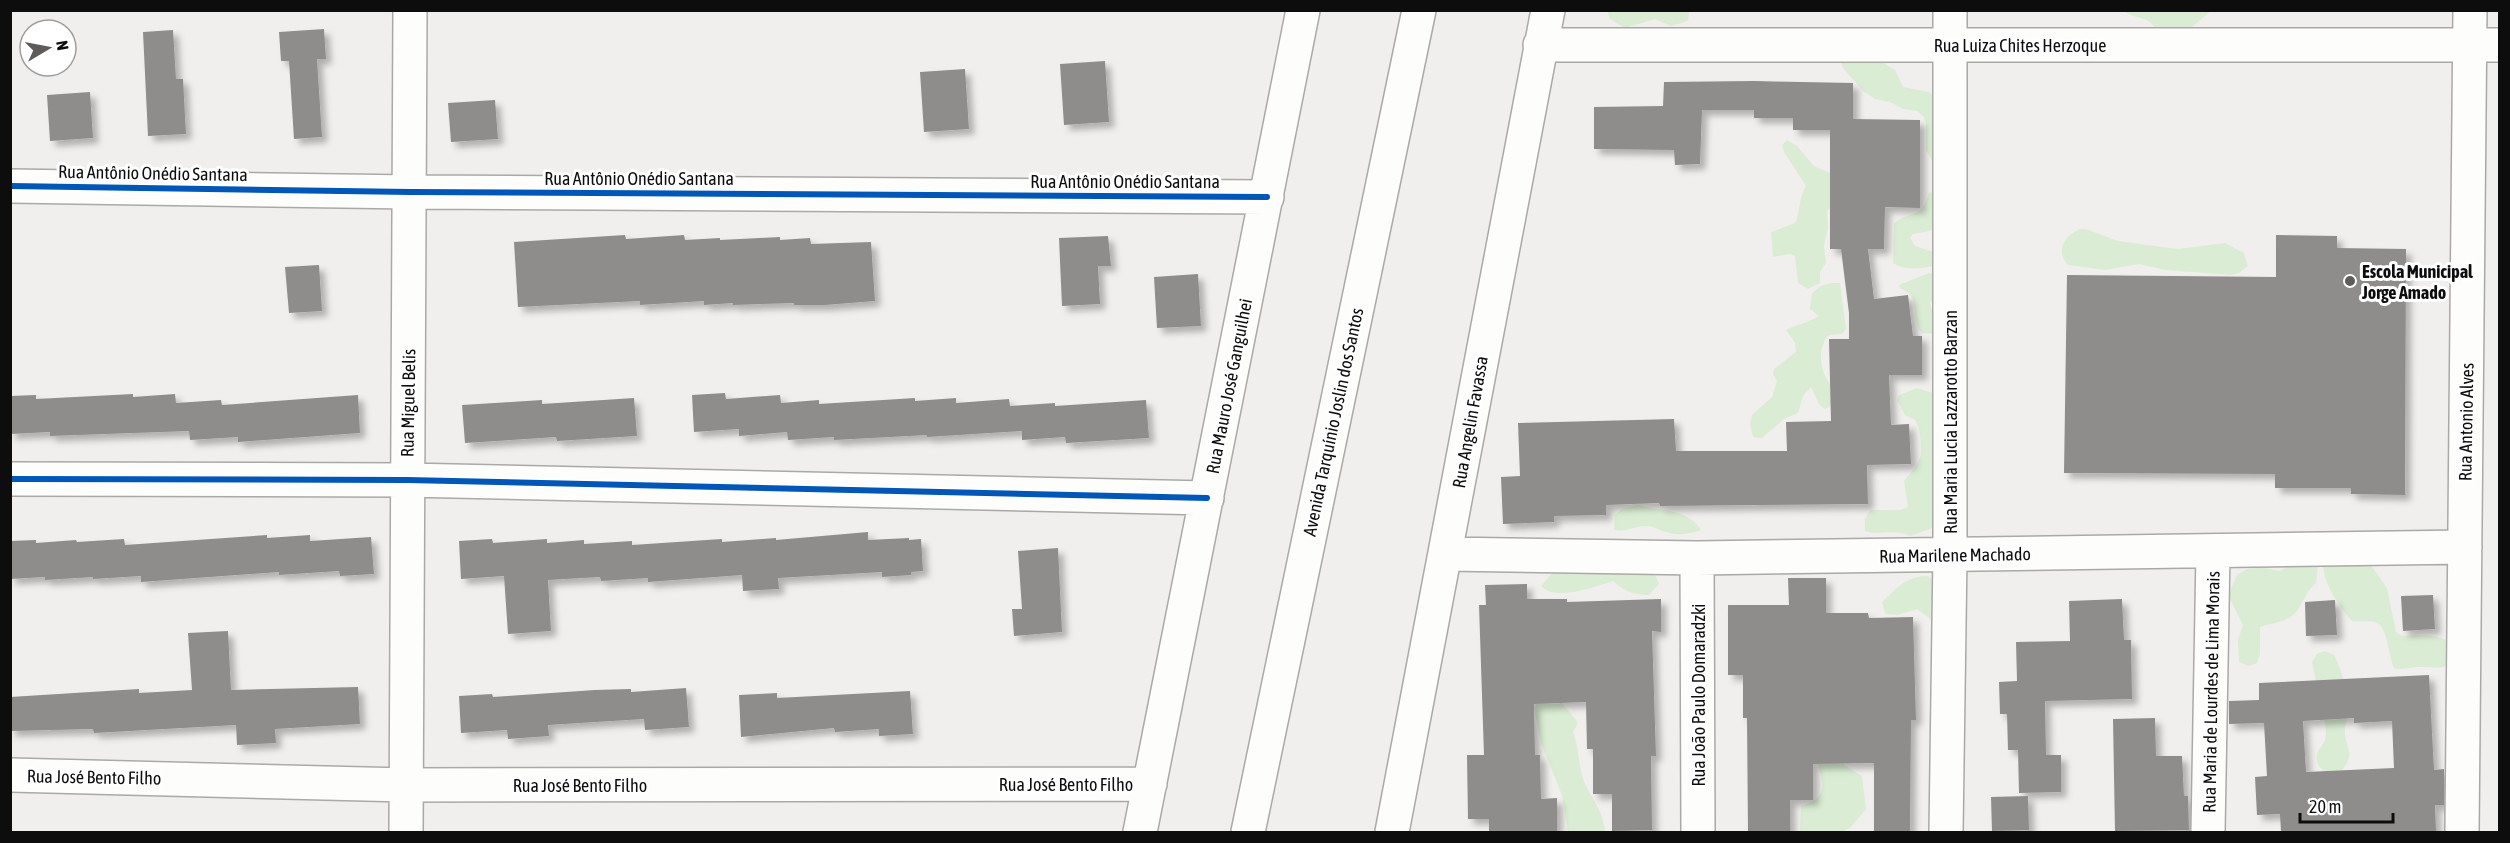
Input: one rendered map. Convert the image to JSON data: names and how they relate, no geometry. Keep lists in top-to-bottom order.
{
  "streets": {
    "street": [
      "Rua Luiza Chites Herzoque",
      "Rua Antônio Onédio Santana",
      "Rua Mauro José Ganguilhei",
      "Rua Miguel Belis",
      "Avenida Tarquínio Joslin dos Santos",
      "Rua Angelin Favassa",
      "Rua Maria Lucia Lazzarotto Barzan",
      "Rua Antonio Alves",
      "Rua Marilene Machado",
      "Rua Maria de Lourdes de Lima Morais",
      "Rua João Paulo Domaradzki",
      "Rua José Bento Filho"
    ]
  },
  "crossings": [
    ["Rua Luiza Chites Herzoque", "Rua Angelin Favassa"],
    ["Rua Luiza Chites Herzoque", "Rua Maria Lucia Lazzarotto Barzan"],
    ["Rua Luiza Chites Herzoque", "Rua Antonio Alves"],
    ["Rua Antônio Onédio Santana", "Rua Mauro José Ganguilhei"],
    ["Rua Antônio Onédio Santana", "Rua Miguel Belis"],
    ["Rua Mauro José Ganguilhei", "Rua José Bento Filho"],
    ["Rua Miguel Belis", "Rua José Bento Filho"],
    ["Rua Angelin Favassa", "Rua Marilene Machado"],
    ["Rua Maria Lucia Lazzarotto Barzan", "Rua Marilene Machado"],
    ["Rua Antonio Alves", "Rua Marilene Machado"],
    ["Rua Marilene Machado", "Rua Maria de Lourdes de Lima Morais"],
    ["Rua Marilene Machado", "Rua João Paulo Domaradzki"]
  ],
  "places": ["Escola Municipal Jorge Amado"],
  "scale_bar": "20 m",
  "north": "right"
}
